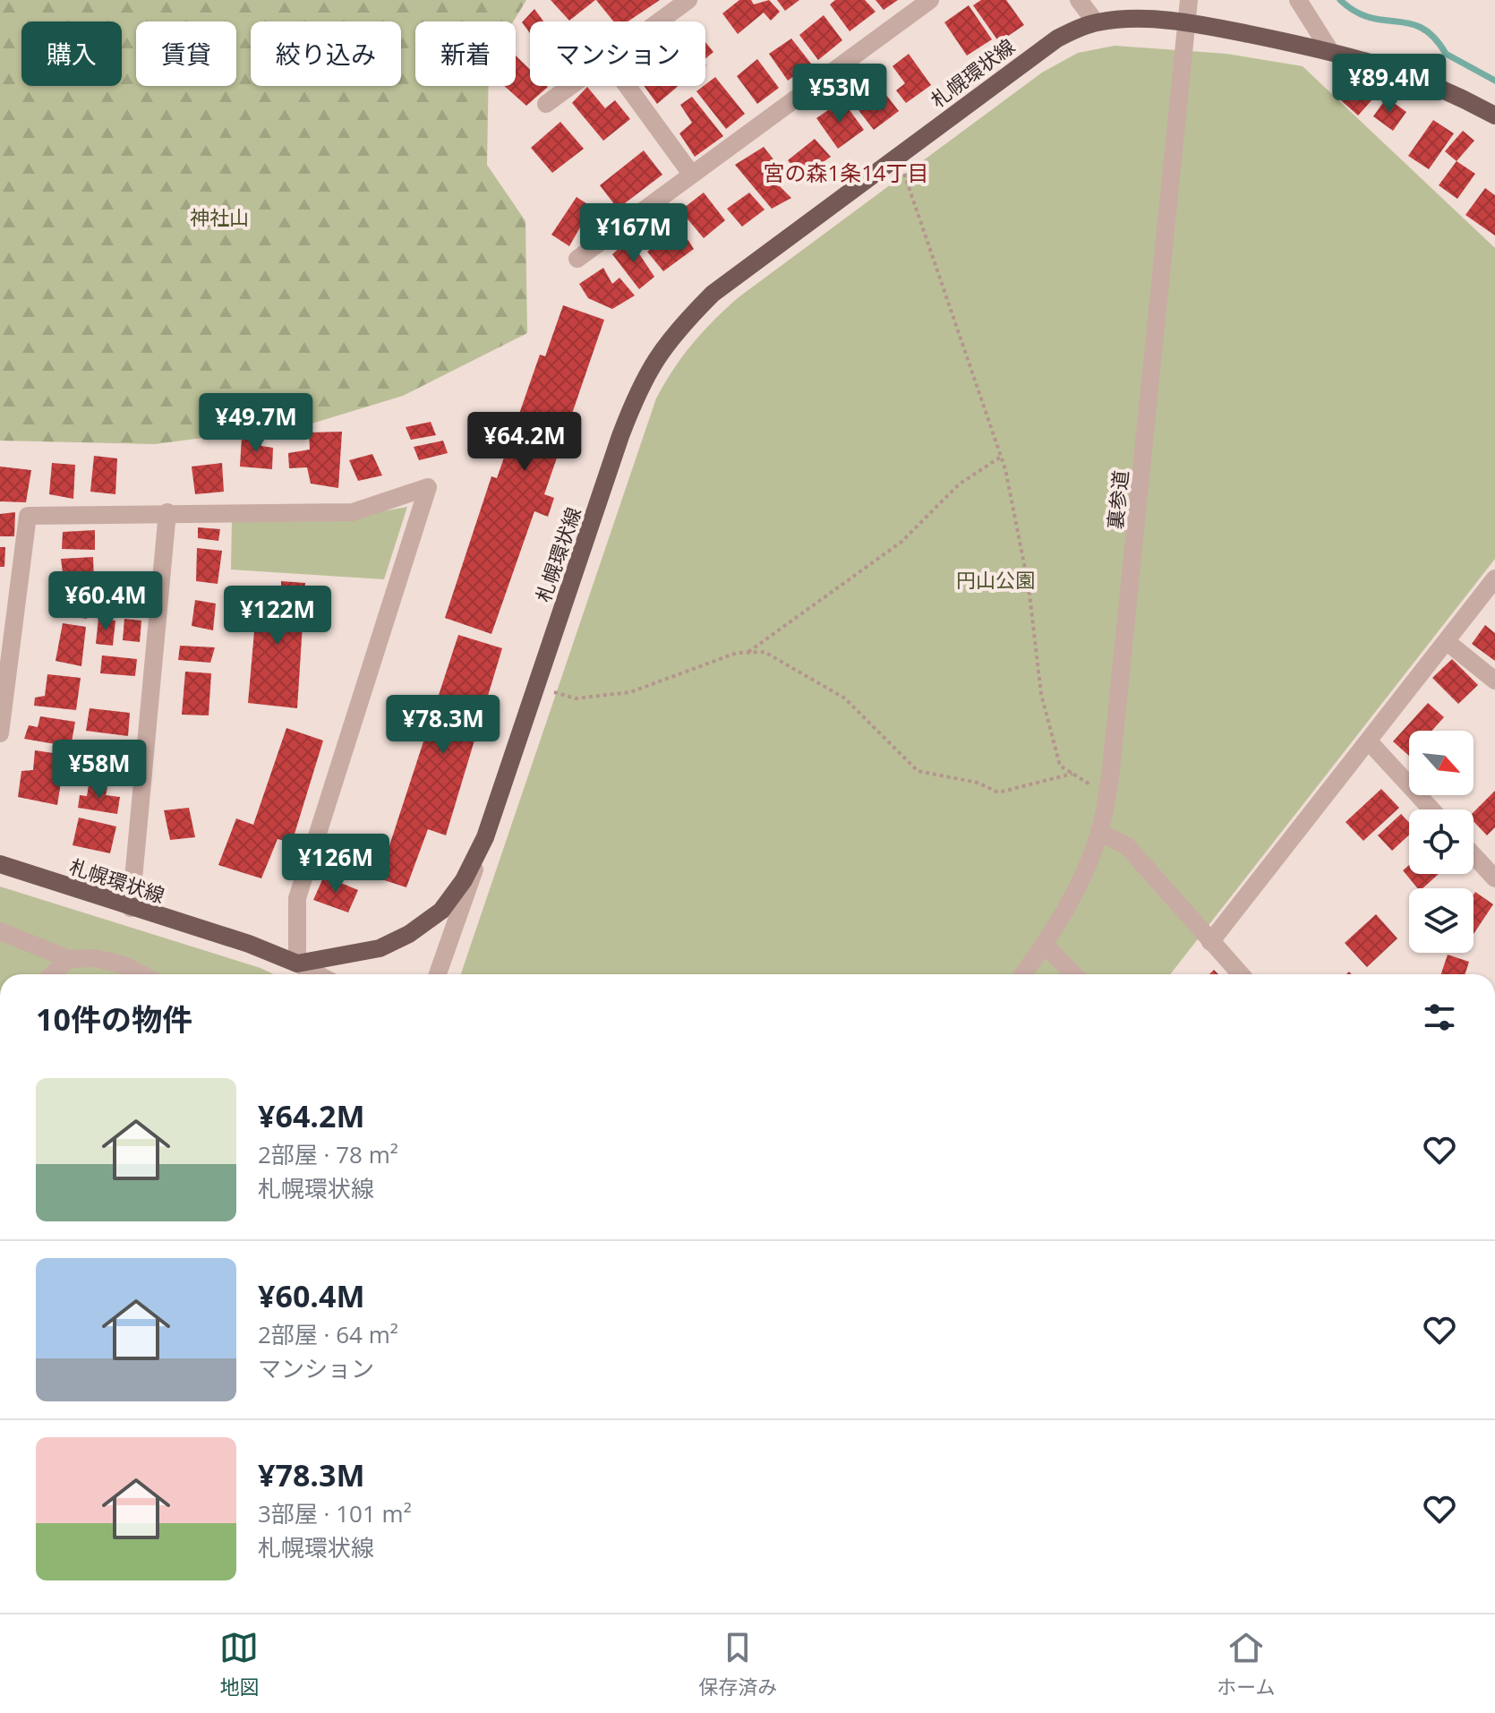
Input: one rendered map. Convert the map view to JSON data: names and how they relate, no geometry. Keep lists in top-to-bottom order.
{
  "streets": {
    "main road": ["札幌環状線"],
    "street": ["裏参道"]
  },
  "crossings": [
    ["札幌環状線", "裏参道"]
  ],
  "districts": ["宮の森1条14丁目"],
  "parks": ["神社山", "円山公園"],
  "north": "bottom right",
  "page": {
    "chip": [
      "購入",
      "賃貸",
      "絞り込み",
      "新着",
      "マンション"
    ],
    "price": [
      "¥89.4M",
      "¥53M",
      "¥167M",
      "¥49.7M",
      "¥64.2M",
      "¥60.4M",
      "¥122M",
      "¥78.3M",
      "¥58M",
      "¥126M"
    ],
    "heading": "10件の物件",
    "list": [
      {
        "name": "¥64.2M",
        "note": "2部屋 · 78 m² · 札幌環状線"
      },
      {
        "name": "¥60.4M",
        "note": "2部屋 · 64 m² · マンション"
      },
      {
        "name": "¥78.3M",
        "note": "3部屋 · 101 m² · 札幌環状線"
      }
    ],
    "tabs": ["地図", "保存済み", "ホーム"]
  }
}
